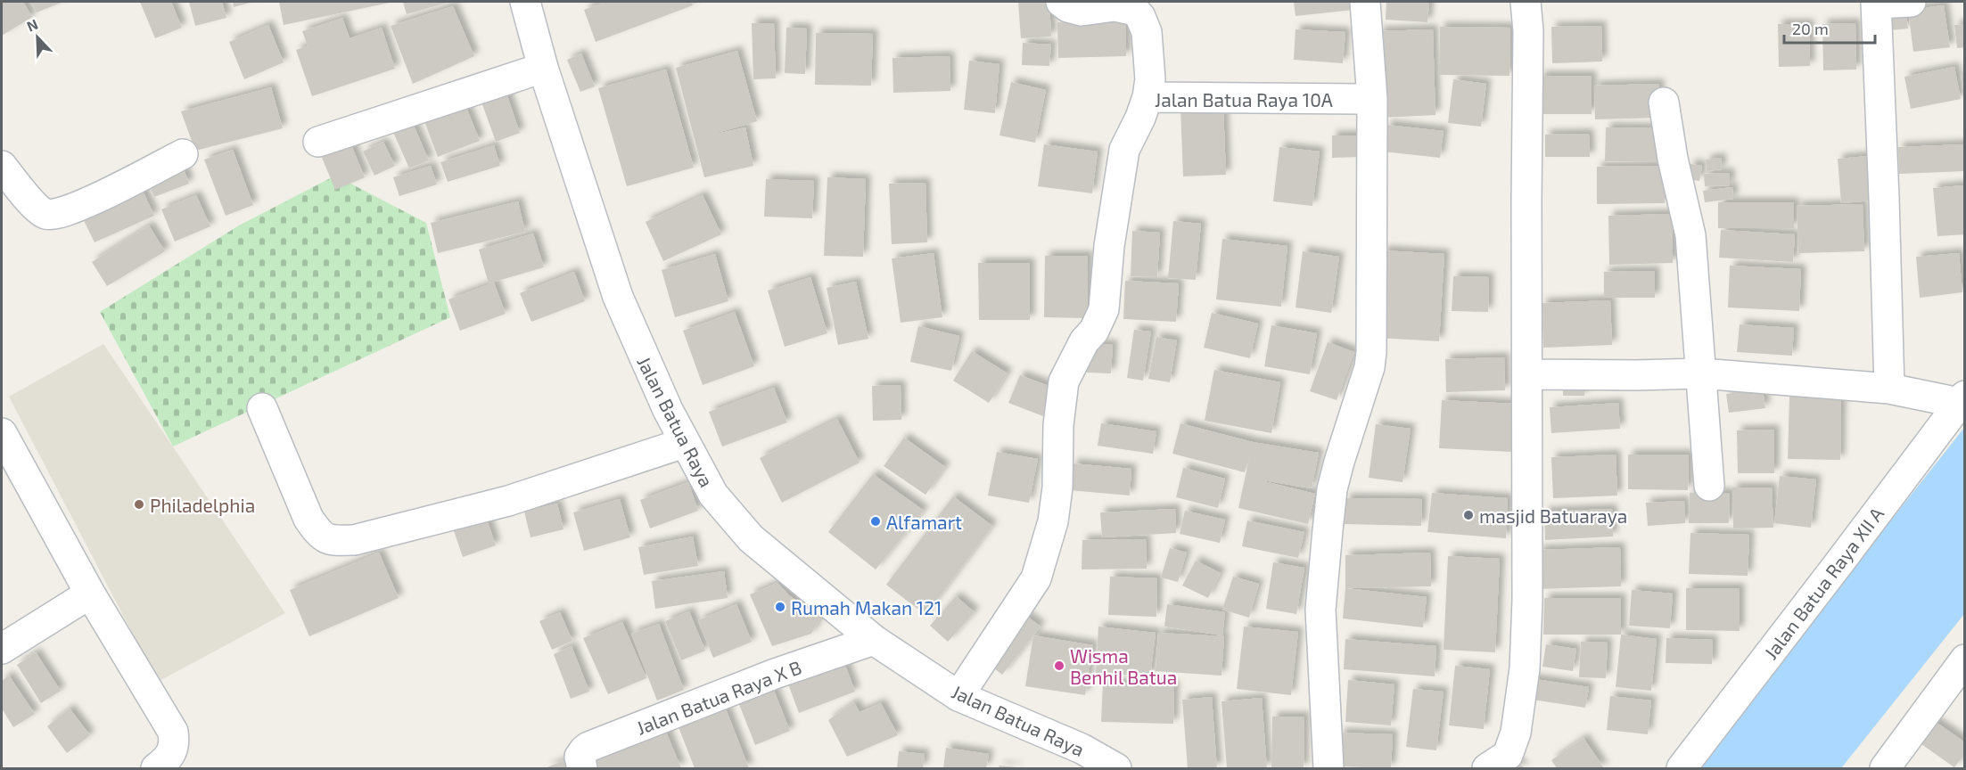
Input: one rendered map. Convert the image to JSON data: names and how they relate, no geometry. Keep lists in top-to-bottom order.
{
  "streets": {
    "street": [
      "Jalan Batua Raya 10A",
      "Jalan Batua Raya",
      "Jalan Batua Raya XII A",
      "Jalan Batua Raya X B"
    ]
  },
  "crossings": [
    ["Jalan Batua Raya 10A", "Jalan Batua Raya"],
    ["Jalan Batua Raya", "Jalan Batua Raya X B"]
  ],
  "places": [
    "Philadelphia",
    "masjid Batuaraya",
    "Alfamart",
    "Rumah Makan 121",
    "Wisma Benhil Batua"
  ],
  "scale_bar": "20 m",
  "north": "top left"
}
